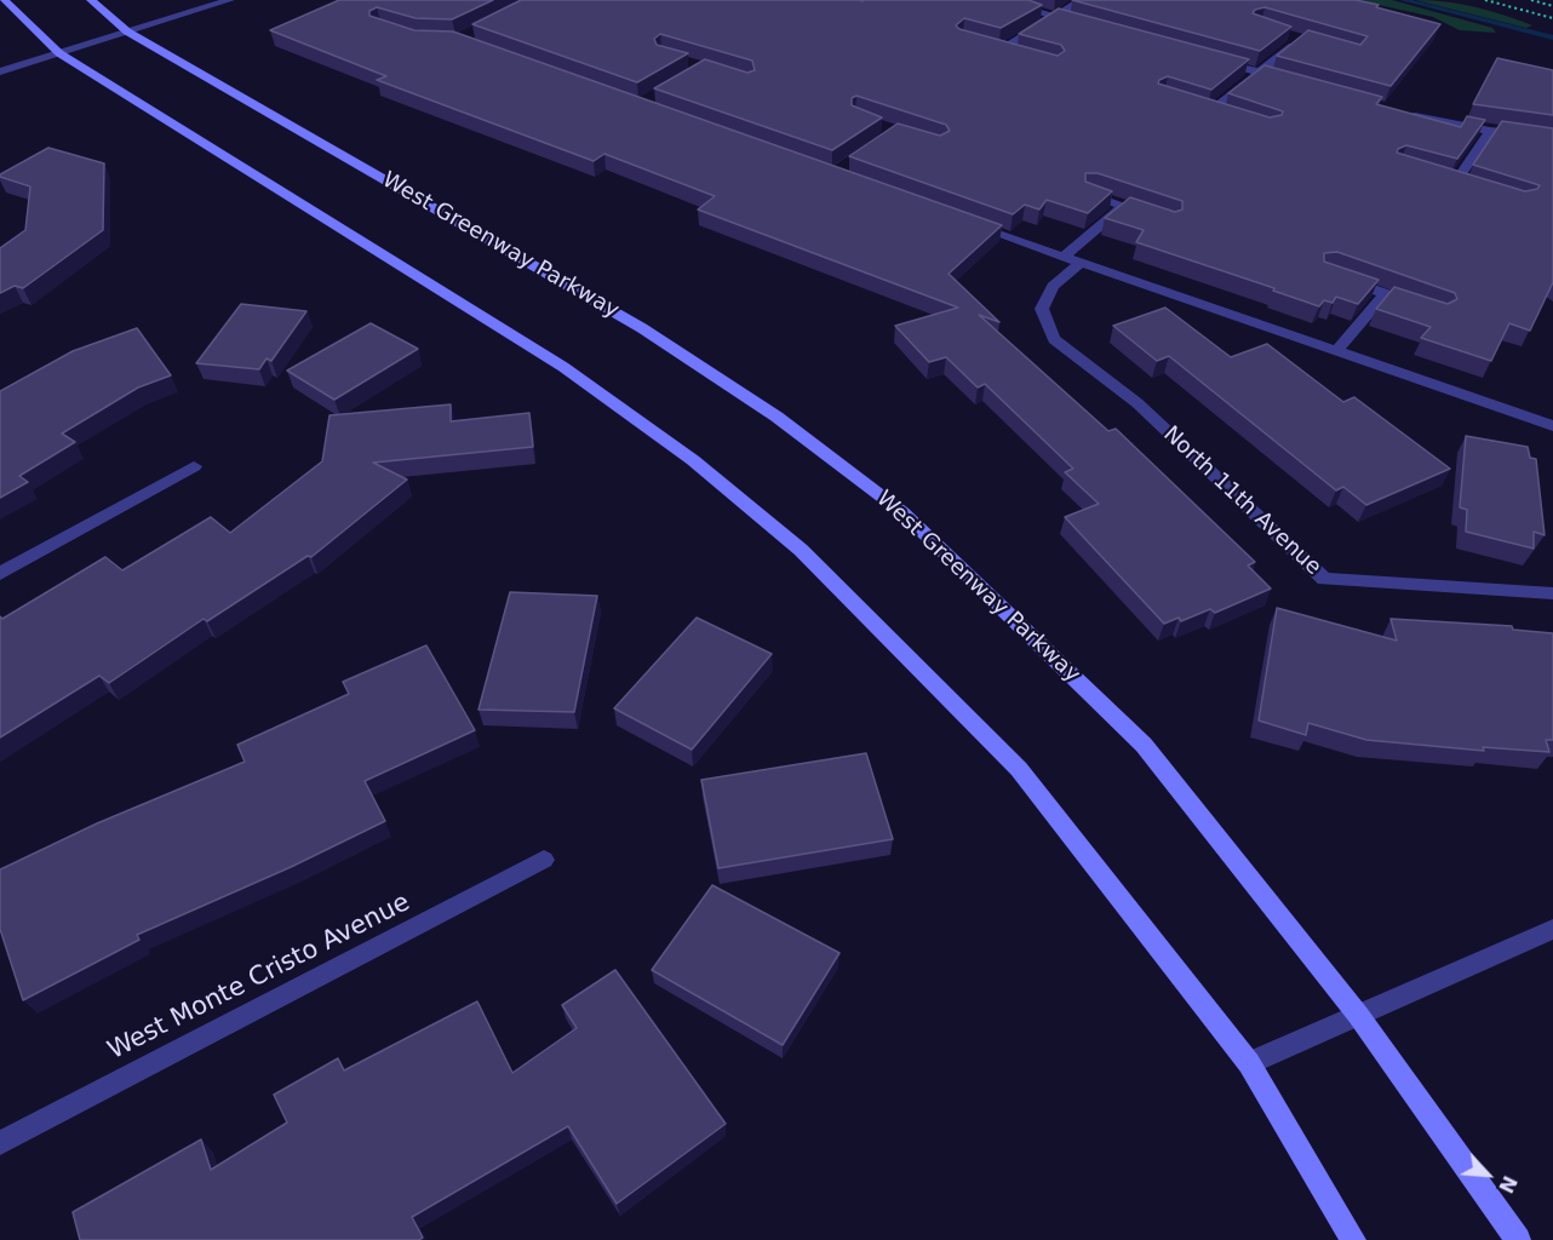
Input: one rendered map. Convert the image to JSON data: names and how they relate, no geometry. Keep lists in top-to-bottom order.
{
  "streets": {
    "main road": ["West Greenway Parkway"],
    "street": ["North 11th Avenue", "West Monte Cristo Avenue"]
  },
  "north": "bottom right"
}
